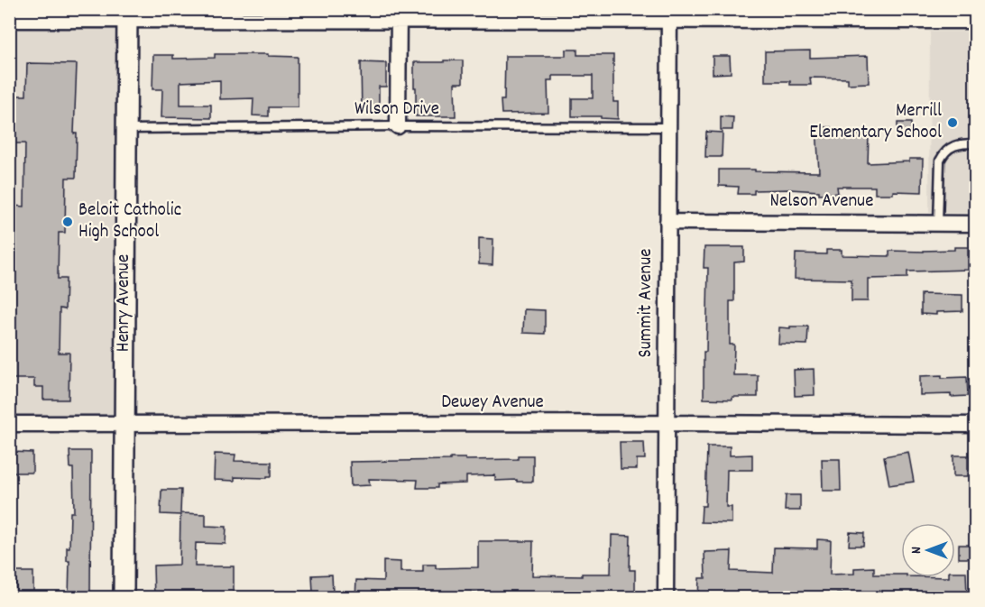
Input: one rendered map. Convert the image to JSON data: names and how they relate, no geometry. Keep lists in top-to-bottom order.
{
  "streets": {
    "street": [
      "Nelson Avenue",
      "Henry Avenue",
      "Summit Avenue",
      "Dewey Avenue"
    ],
    "lane": ["Wilson Drive"]
  },
  "crossings": [
    ["Wilson Drive", "Henry Avenue"],
    ["Wilson Drive", "Summit Avenue"],
    ["Nelson Avenue", "Summit Avenue"],
    ["Henry Avenue", "Dewey Avenue"],
    ["Summit Avenue", "Dewey Avenue"]
  ],
  "places": ["Merrill Elementary School", "Beloit Catholic High School"],
  "north": "left"
}
